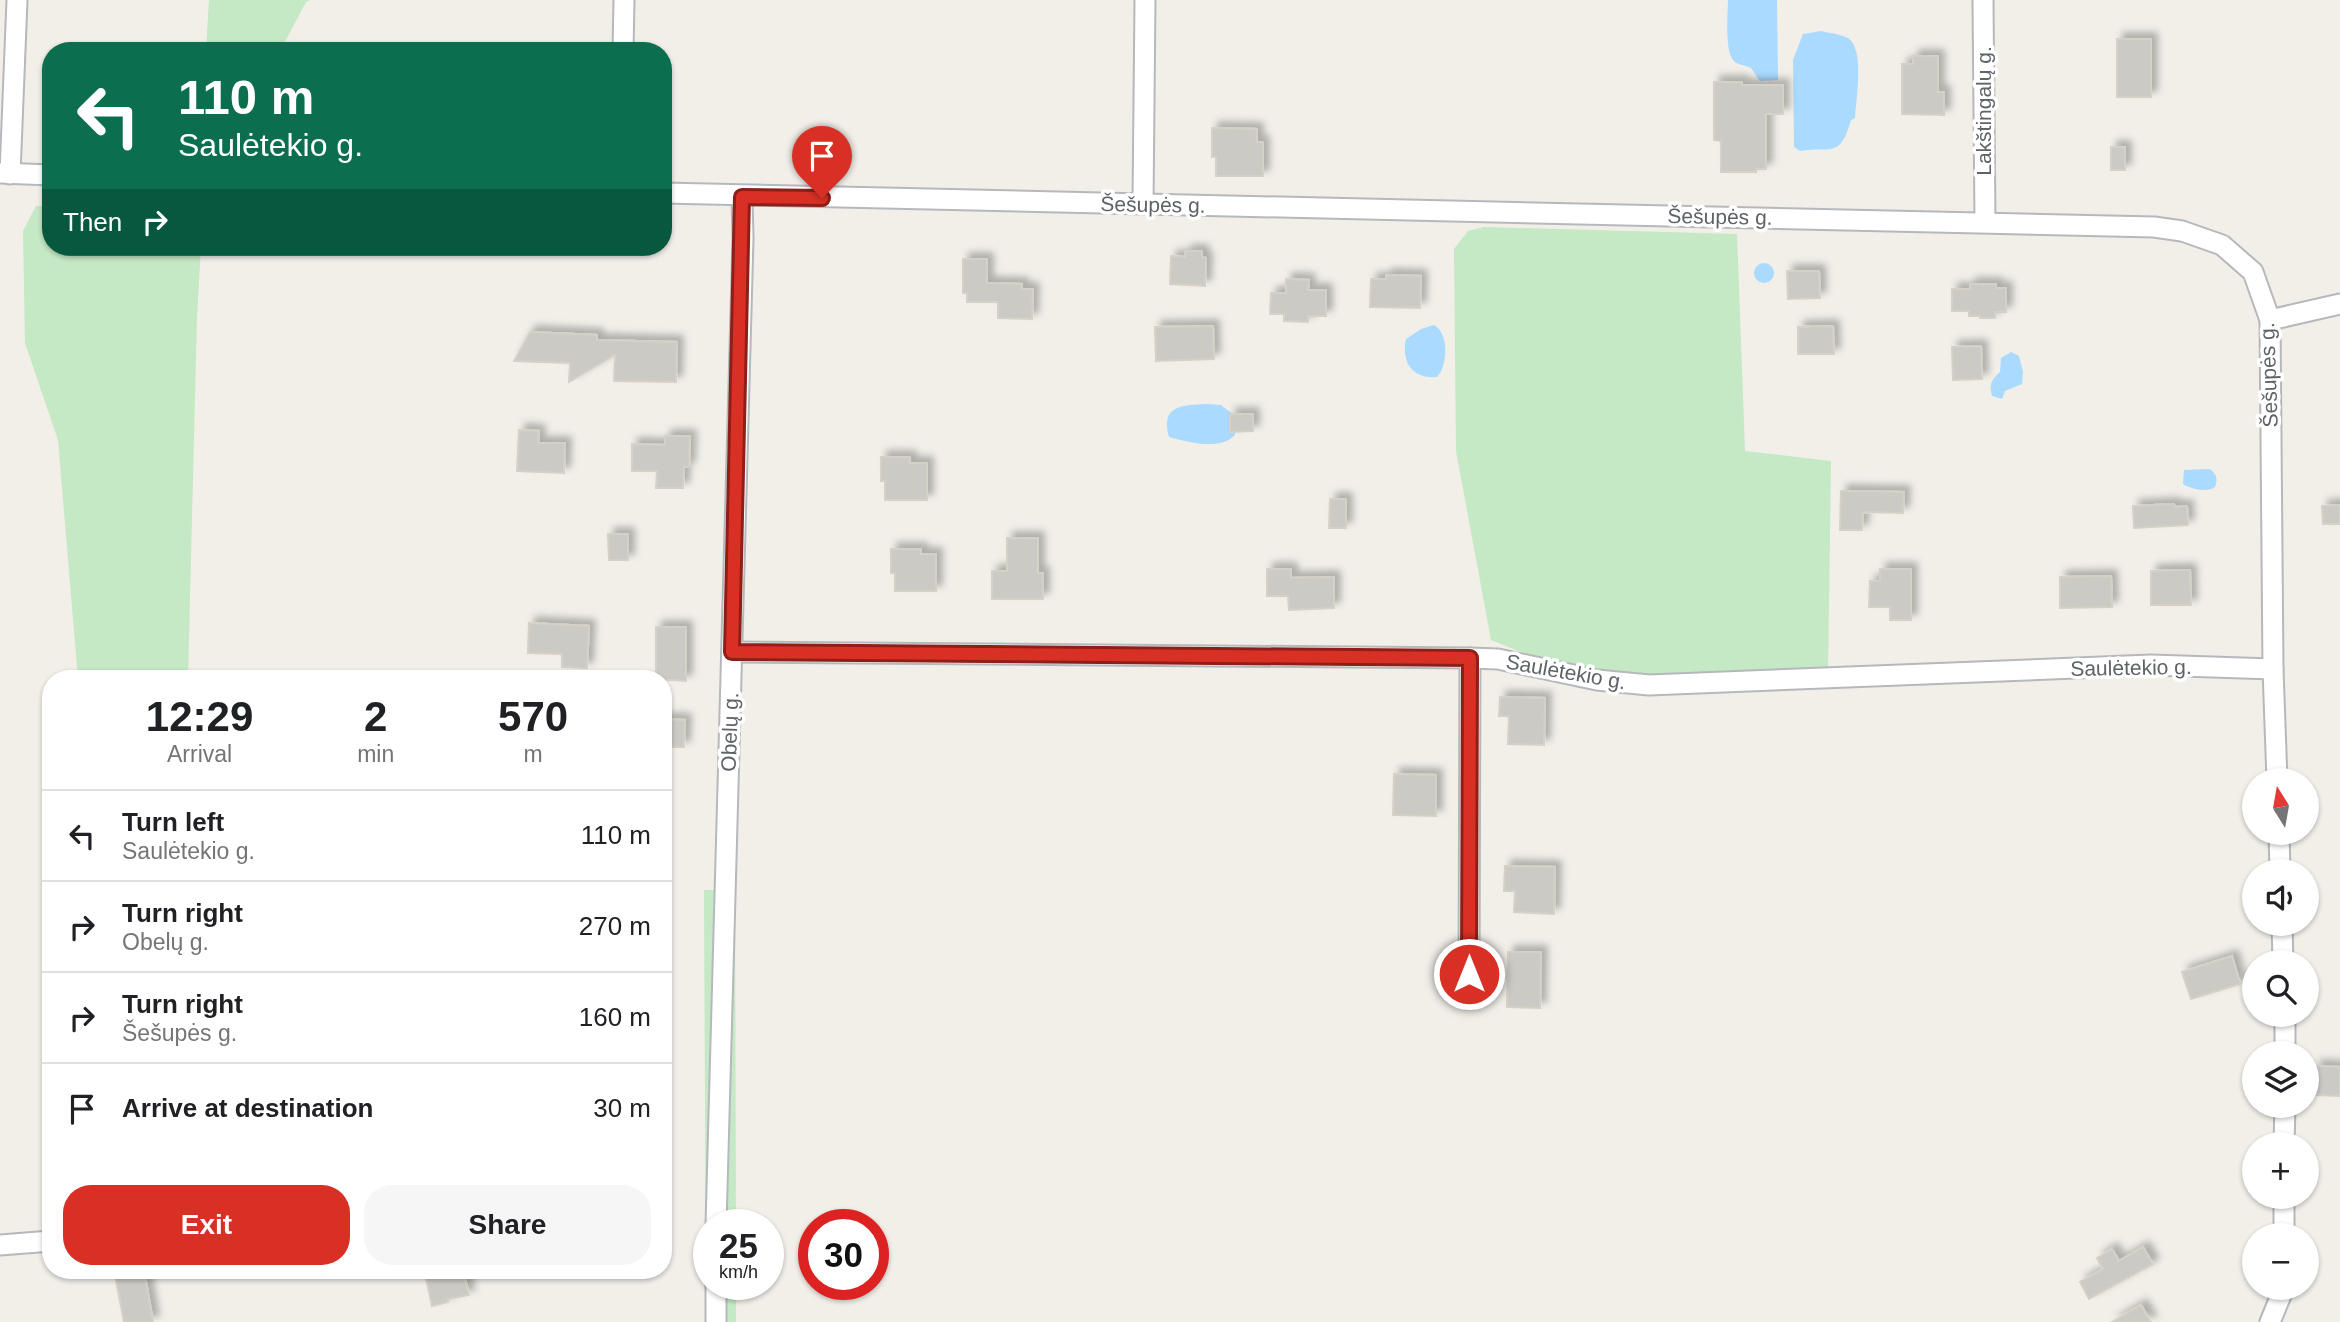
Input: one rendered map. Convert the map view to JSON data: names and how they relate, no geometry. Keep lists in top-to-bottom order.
{
  "streets": {
    "street": [
      "Lakštingalų g.",
      "Šešupės g.",
      "Saulėtekio g.",
      "Obelų g."
    ]
  },
  "crossings": [
    ["Lakštingalų g.", "Šešupės g."],
    ["Šešupės g.", "Saulėtekio g."],
    ["Šešupės g.", "Obelų g."],
    ["Saulėtekio g.", "Obelų g."]
  ],
  "north": "top",
  "page": {
    "turn": ["110 m", "Saulėtekio g."],
    "then": "Then",
    "eta": [
      "12:29",
      "Arrival",
      "2",
      "min",
      "570",
      "m"
    ],
    "map_buttons": ["+", "−"],
    "list": [
      {
        "name": "Turn left",
        "note": "Saulėtekio g.",
        "value": "110 m"
      },
      {
        "name": "Turn right",
        "note": "Obelų g.",
        "value": "270 m"
      },
      {
        "name": "Turn right",
        "note": "Šešupės g.",
        "value": "160 m"
      },
      {
        "name": "Arrive at destination",
        "value": "30 m"
      }
    ],
    "buttons": ["Exit", "Share"],
    "speed": "25 km/h",
    "limit": "30"
  }
}
